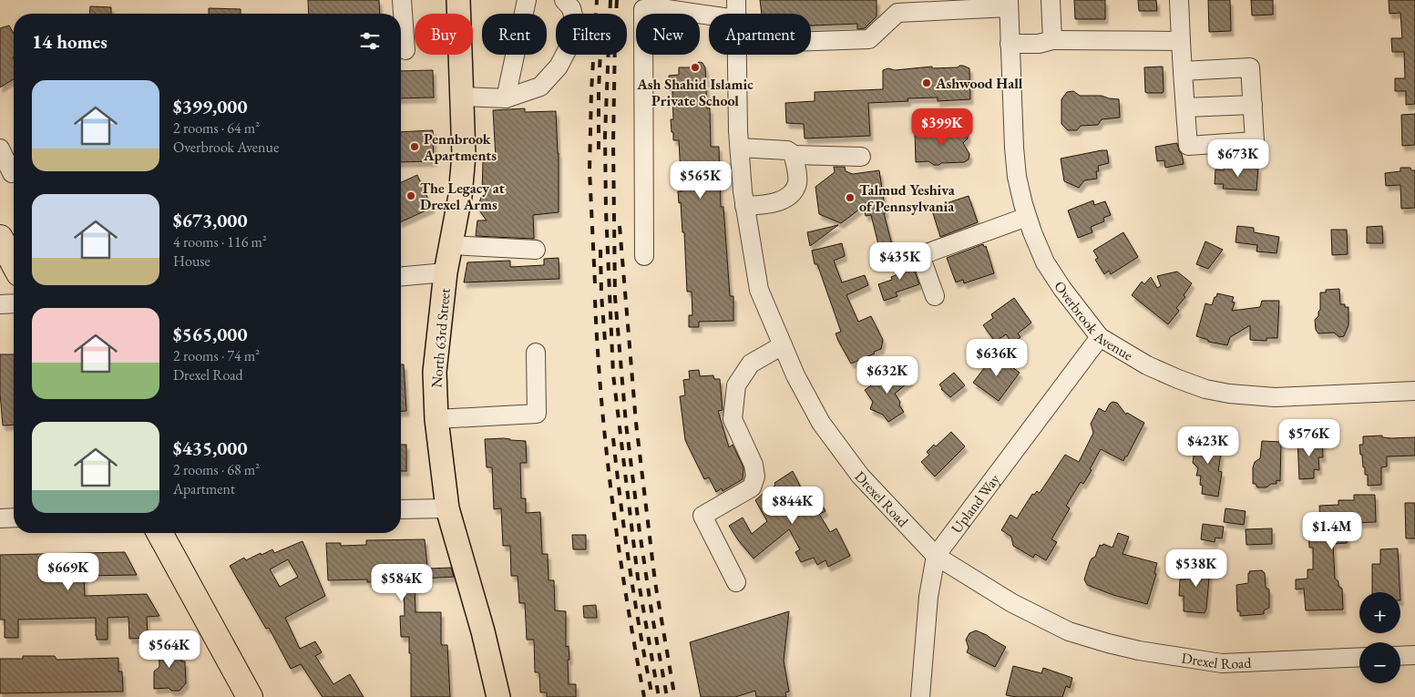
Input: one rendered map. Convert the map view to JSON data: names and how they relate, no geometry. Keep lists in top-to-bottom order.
{
  "streets": {
    "main road": ["North 63rd Street"],
    "street": ["Overbrook Avenue", "Drexel Road", "Upland Way"]
  },
  "crossings": [
    ["Overbrook Avenue", "Upland Way"],
    ["Drexel Road", "Upland Way"]
  ],
  "places": [
    "Ash Shahid Islamic Private School",
    "Ashwood Hall",
    "Pennbrook Apartments",
    "The Legacy at Drexel Arms",
    "Talmud Yeshiva of Pennsylvania"
  ],
  "page": {
    "chip": [
      "Buy",
      "Rent",
      "Filters",
      "New",
      "Apartment"
    ],
    "heading": "14 homes",
    "list": [
      {
        "name": "$399,000",
        "note": "2 rooms · 64 m² · Overbrook Avenue"
      },
      {
        "name": "$673,000",
        "note": "4 rooms · 116 m² · House"
      },
      {
        "name": "$565,000",
        "note": "2 rooms · 74 m² · Drexel Road"
      },
      {
        "name": "$435,000",
        "note": "2 rooms · 68 m² · Apartment"
      }
    ],
    "price": [
      "$399K",
      "$673K",
      "$565K",
      "$435K",
      "$636K",
      "$632K",
      "$576K",
      "$423K",
      "$844K",
      "$1.4M",
      "$538K",
      "$669K",
      "$584K",
      "$564K"
    ],
    "map_buttons": ["+", "−"]
  }
}
